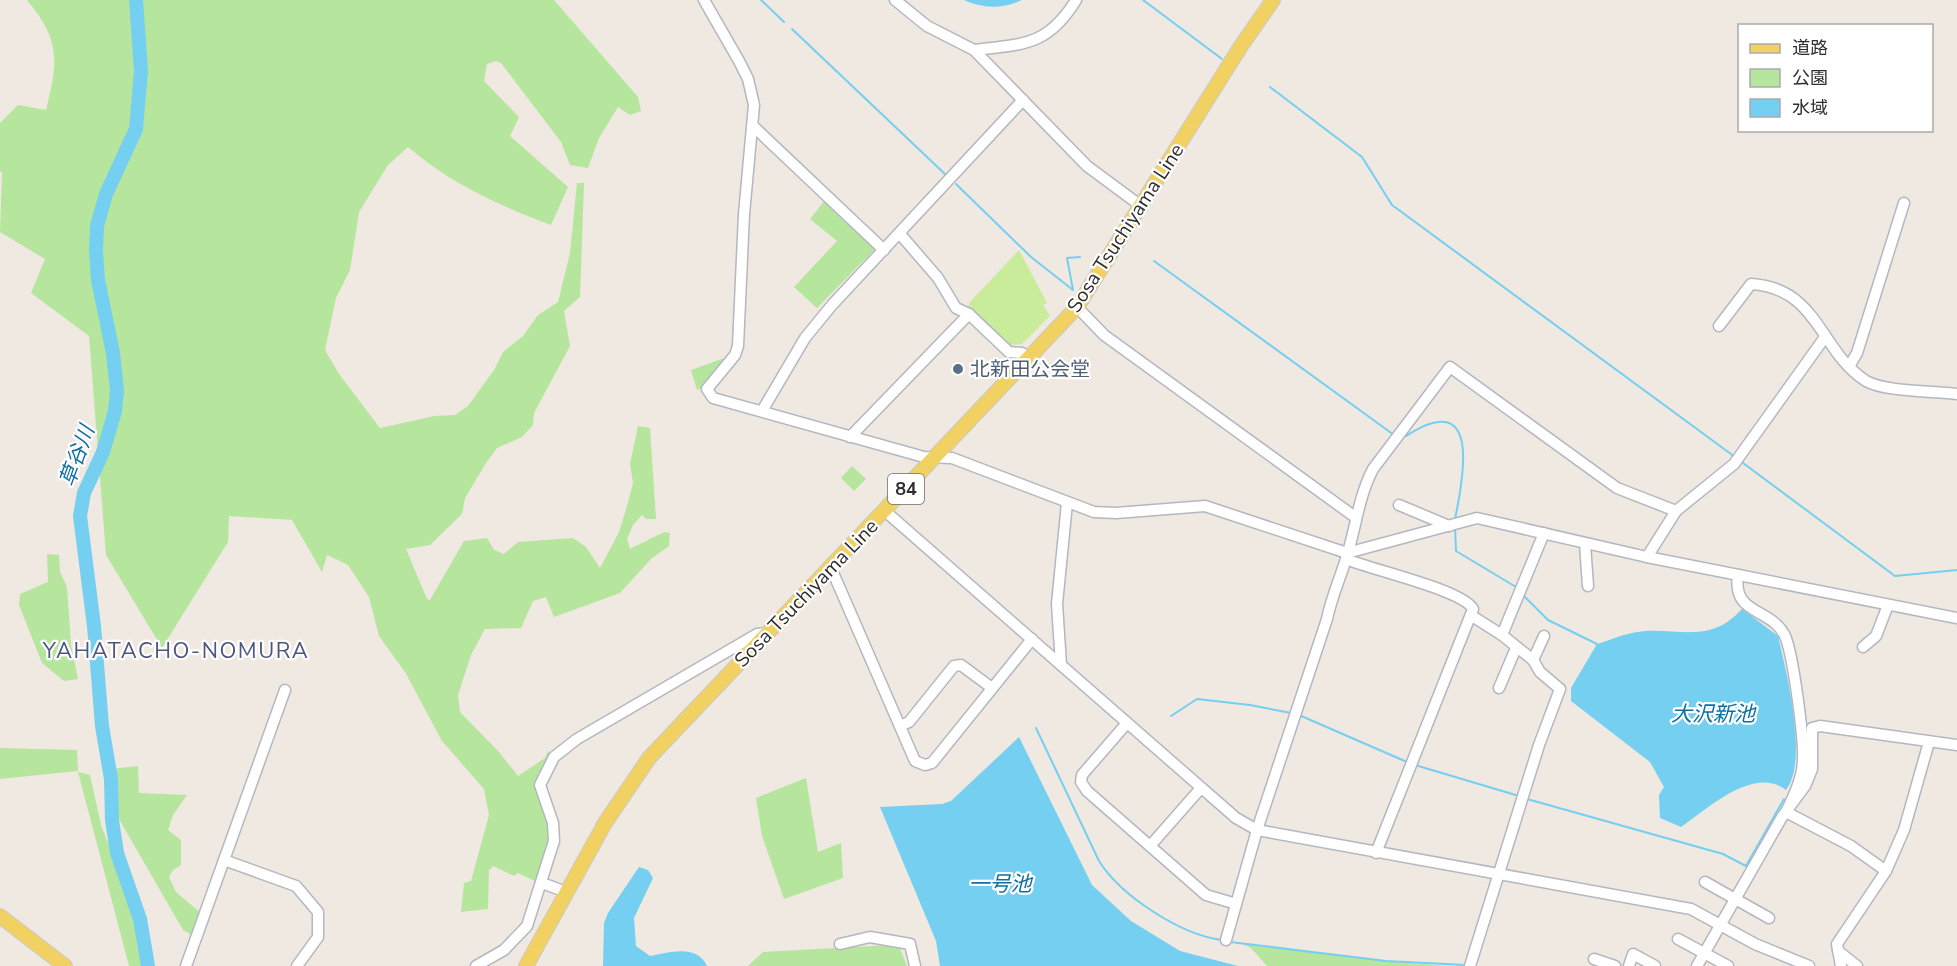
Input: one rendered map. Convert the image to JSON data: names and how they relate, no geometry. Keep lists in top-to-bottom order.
{
  "streets": {
    "main road": ["Sosa Tsuchiyama Line", "84"]
  },
  "districts": ["YAHATACHO-NOMURA"],
  "water": ["草谷川", "大沢新池", "一号池"],
  "places": ["北新田公会堂"],
  "legend": ["道路", "公園", "水域"]
}
